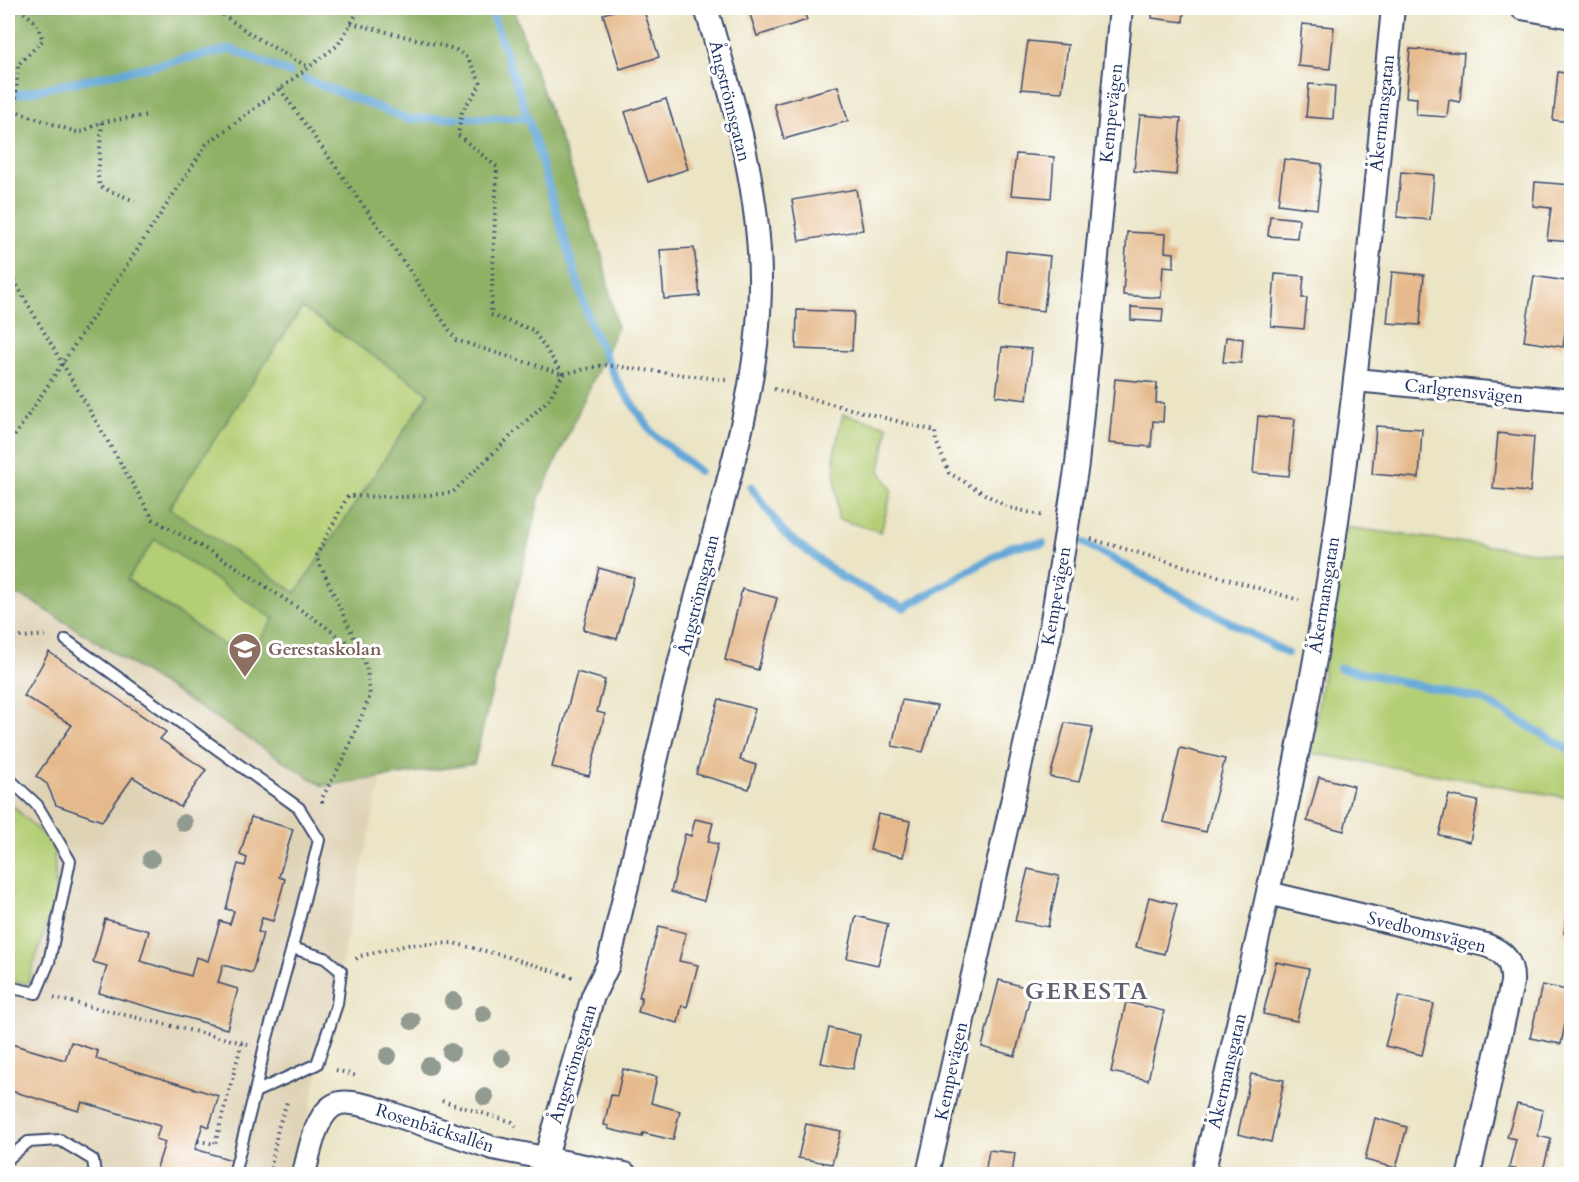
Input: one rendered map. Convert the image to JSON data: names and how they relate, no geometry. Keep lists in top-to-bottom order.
{
  "streets": {
    "street": [
      "Ångströmsgatan",
      "Kempevägen",
      "Åkermansgatan",
      "Carlgrensvägen",
      "Svedbomsvägen",
      "Rosenbäcksallén"
    ]
  },
  "crossings": [
    ["Ångströmsgatan", "Rosenbäcksallén"],
    ["Åkermansgatan", "Carlgrensvägen"],
    ["Åkermansgatan", "Svedbomsvägen"]
  ],
  "districts": ["GERESTA"],
  "places": {
    "school or university": ["Gerestaskolan"]
  }
}
